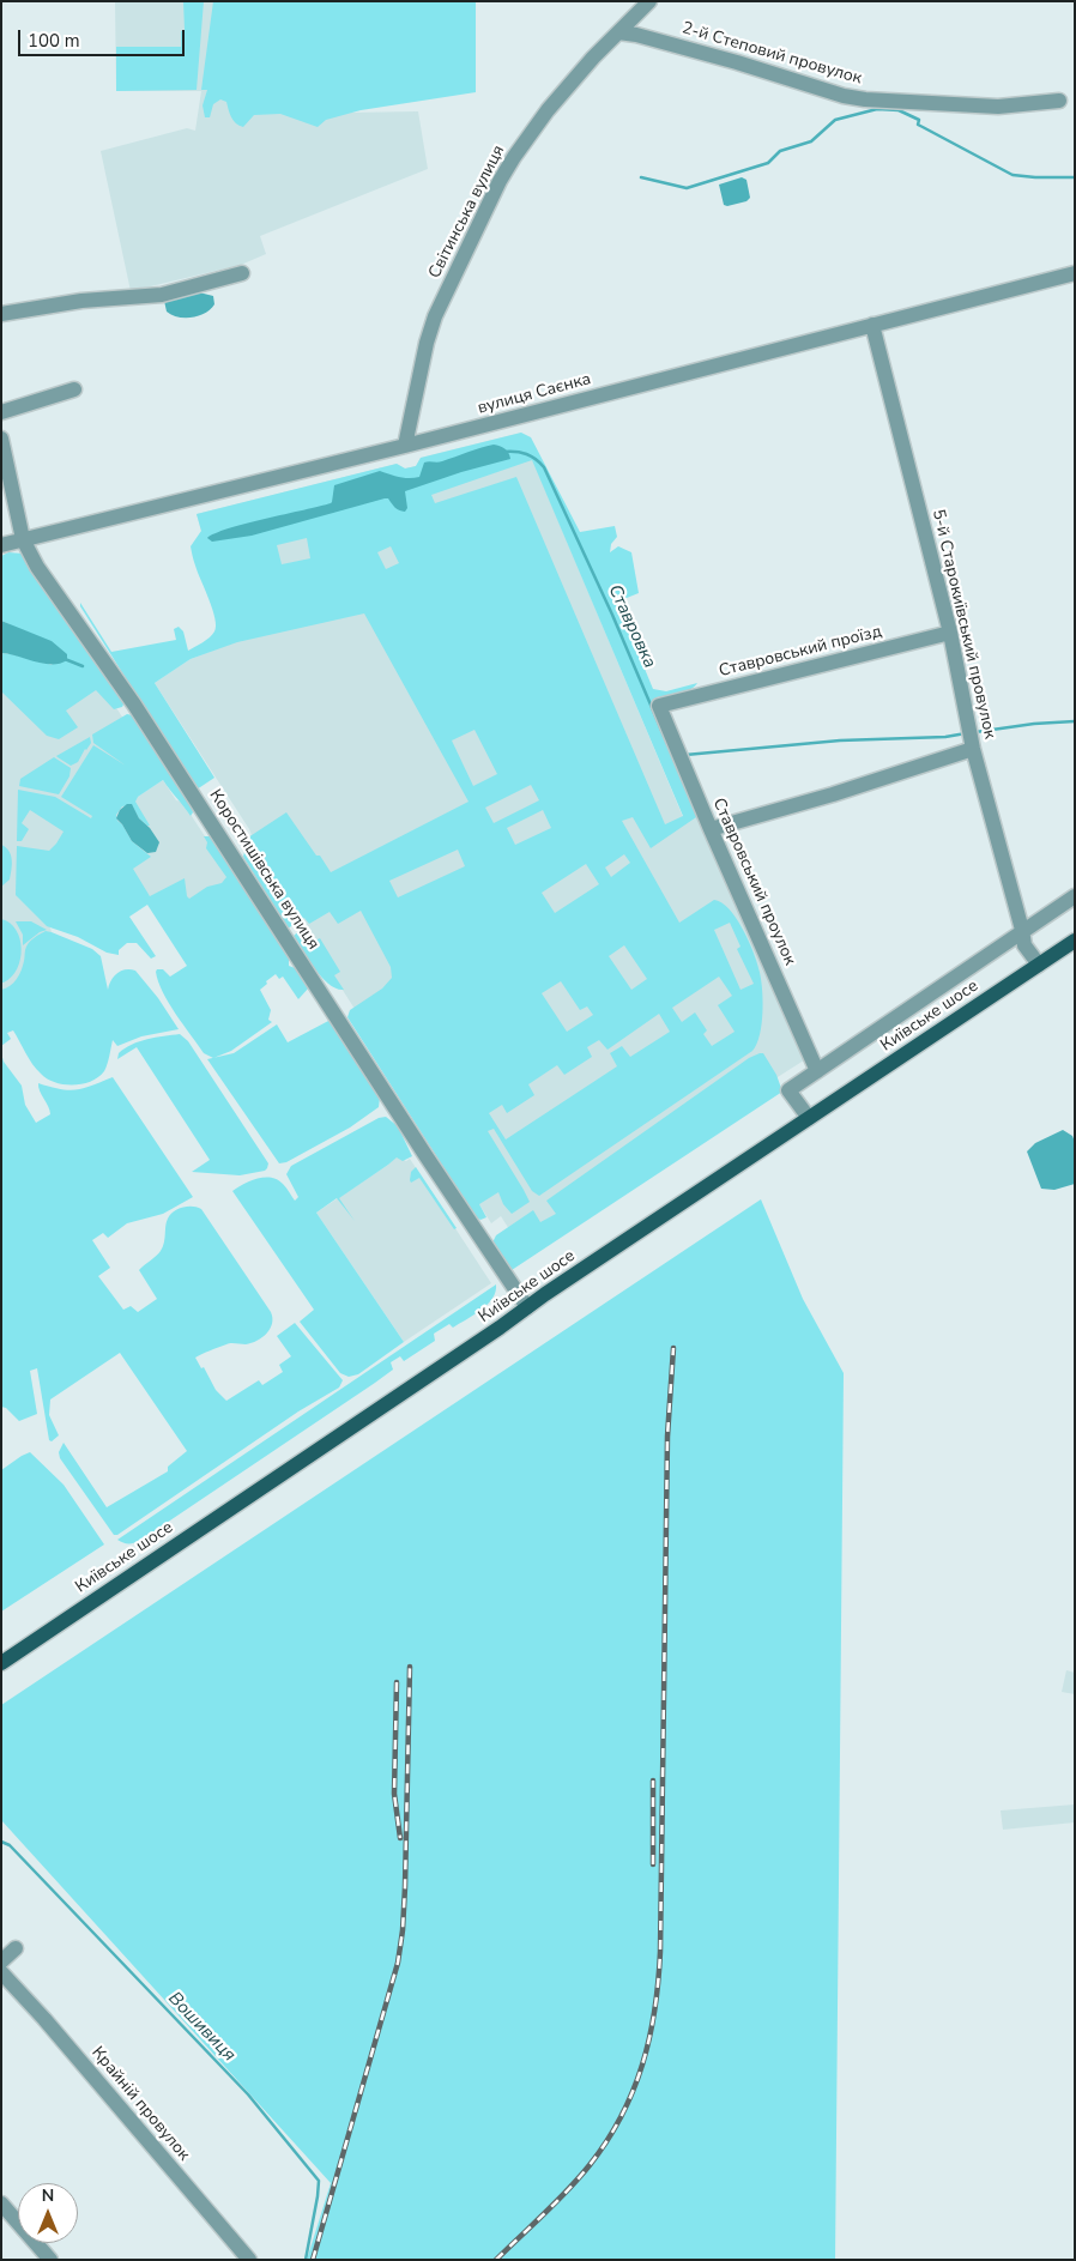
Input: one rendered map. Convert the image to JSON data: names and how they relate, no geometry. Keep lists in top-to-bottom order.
{
  "streets": {
    "main road": ["Київське шосе"],
    "street": [
      "2-й Степовий провулок",
      "Світинська вулиця",
      "вулиця Саєнка",
      "5-й Старокиївський провулок",
      "Ставровський проїзд",
      "Коростишівська вулиця",
      "Ставровський проулок",
      "Крайній провулок"
    ]
  },
  "crossings": [
    ["2-й Степовий провулок", "Світинська вулиця"],
    ["Світинська вулиця", "вулиця Саєнка"],
    ["вулиця Саєнка", "5-й Старокиївський провулок"],
    ["вулиця Саєнка", "Коростишівська вулиця"],
    ["5-й Старокиївський провулок", "Ставровський проїзд"],
    ["5-й Старокиївський провулок", "Київське шосе"],
    ["Ставровський проїзд", "Ставровський проулок"],
    ["Коростишівська вулиця", "Київське шосе"]
  ],
  "water": ["Ставровка", "Вошивиця"],
  "scale_bar": "100 m",
  "north": "top"
}
